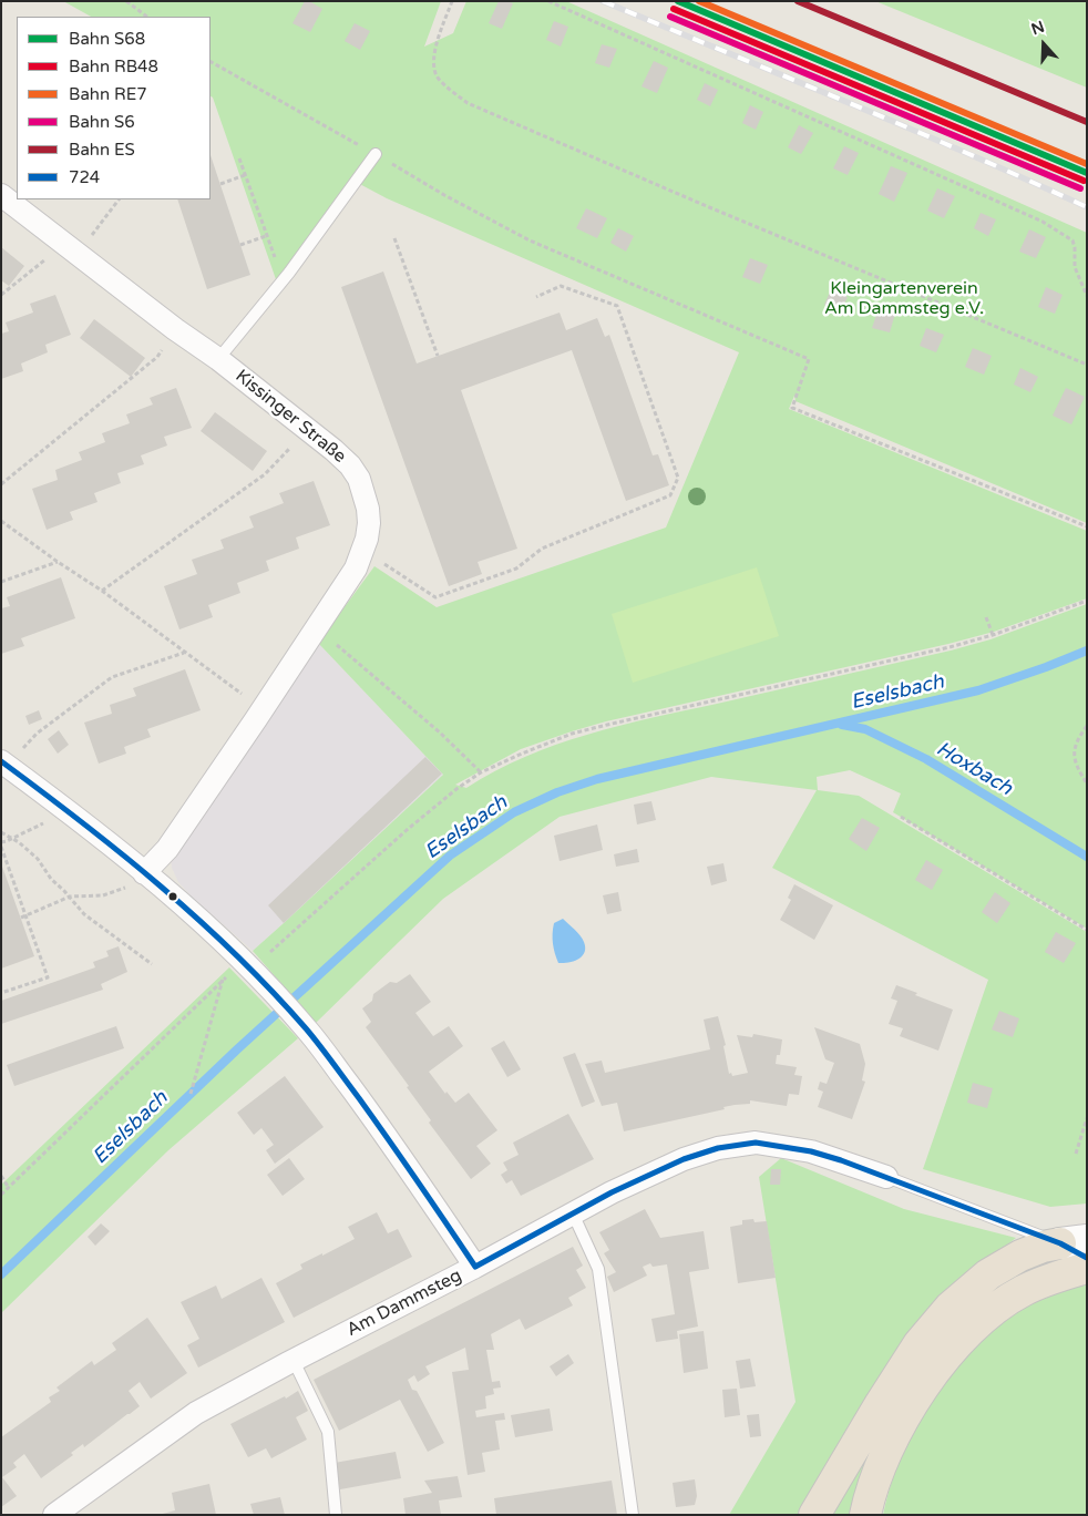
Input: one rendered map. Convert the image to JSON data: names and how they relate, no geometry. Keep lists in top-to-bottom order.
{
  "streets": {
    "street": ["Kissinger Straße", "Am Dammsteg"]
  },
  "water": ["Eselsbach", "Hoxbach"],
  "parks": ["Kleingartenverein Am Dammsteg e.V."],
  "lines": [
    "rail line S68",
    "rail line RE7",
    "rail line ES",
    "rail line RB48",
    "rail line S6",
    "transit line 724"
  ],
  "legend": [
    "Bahn S68",
    "Bahn RB48",
    "Bahn RE7",
    "Bahn S6",
    "Bahn ES",
    "724"
  ],
  "north": "top"
}
